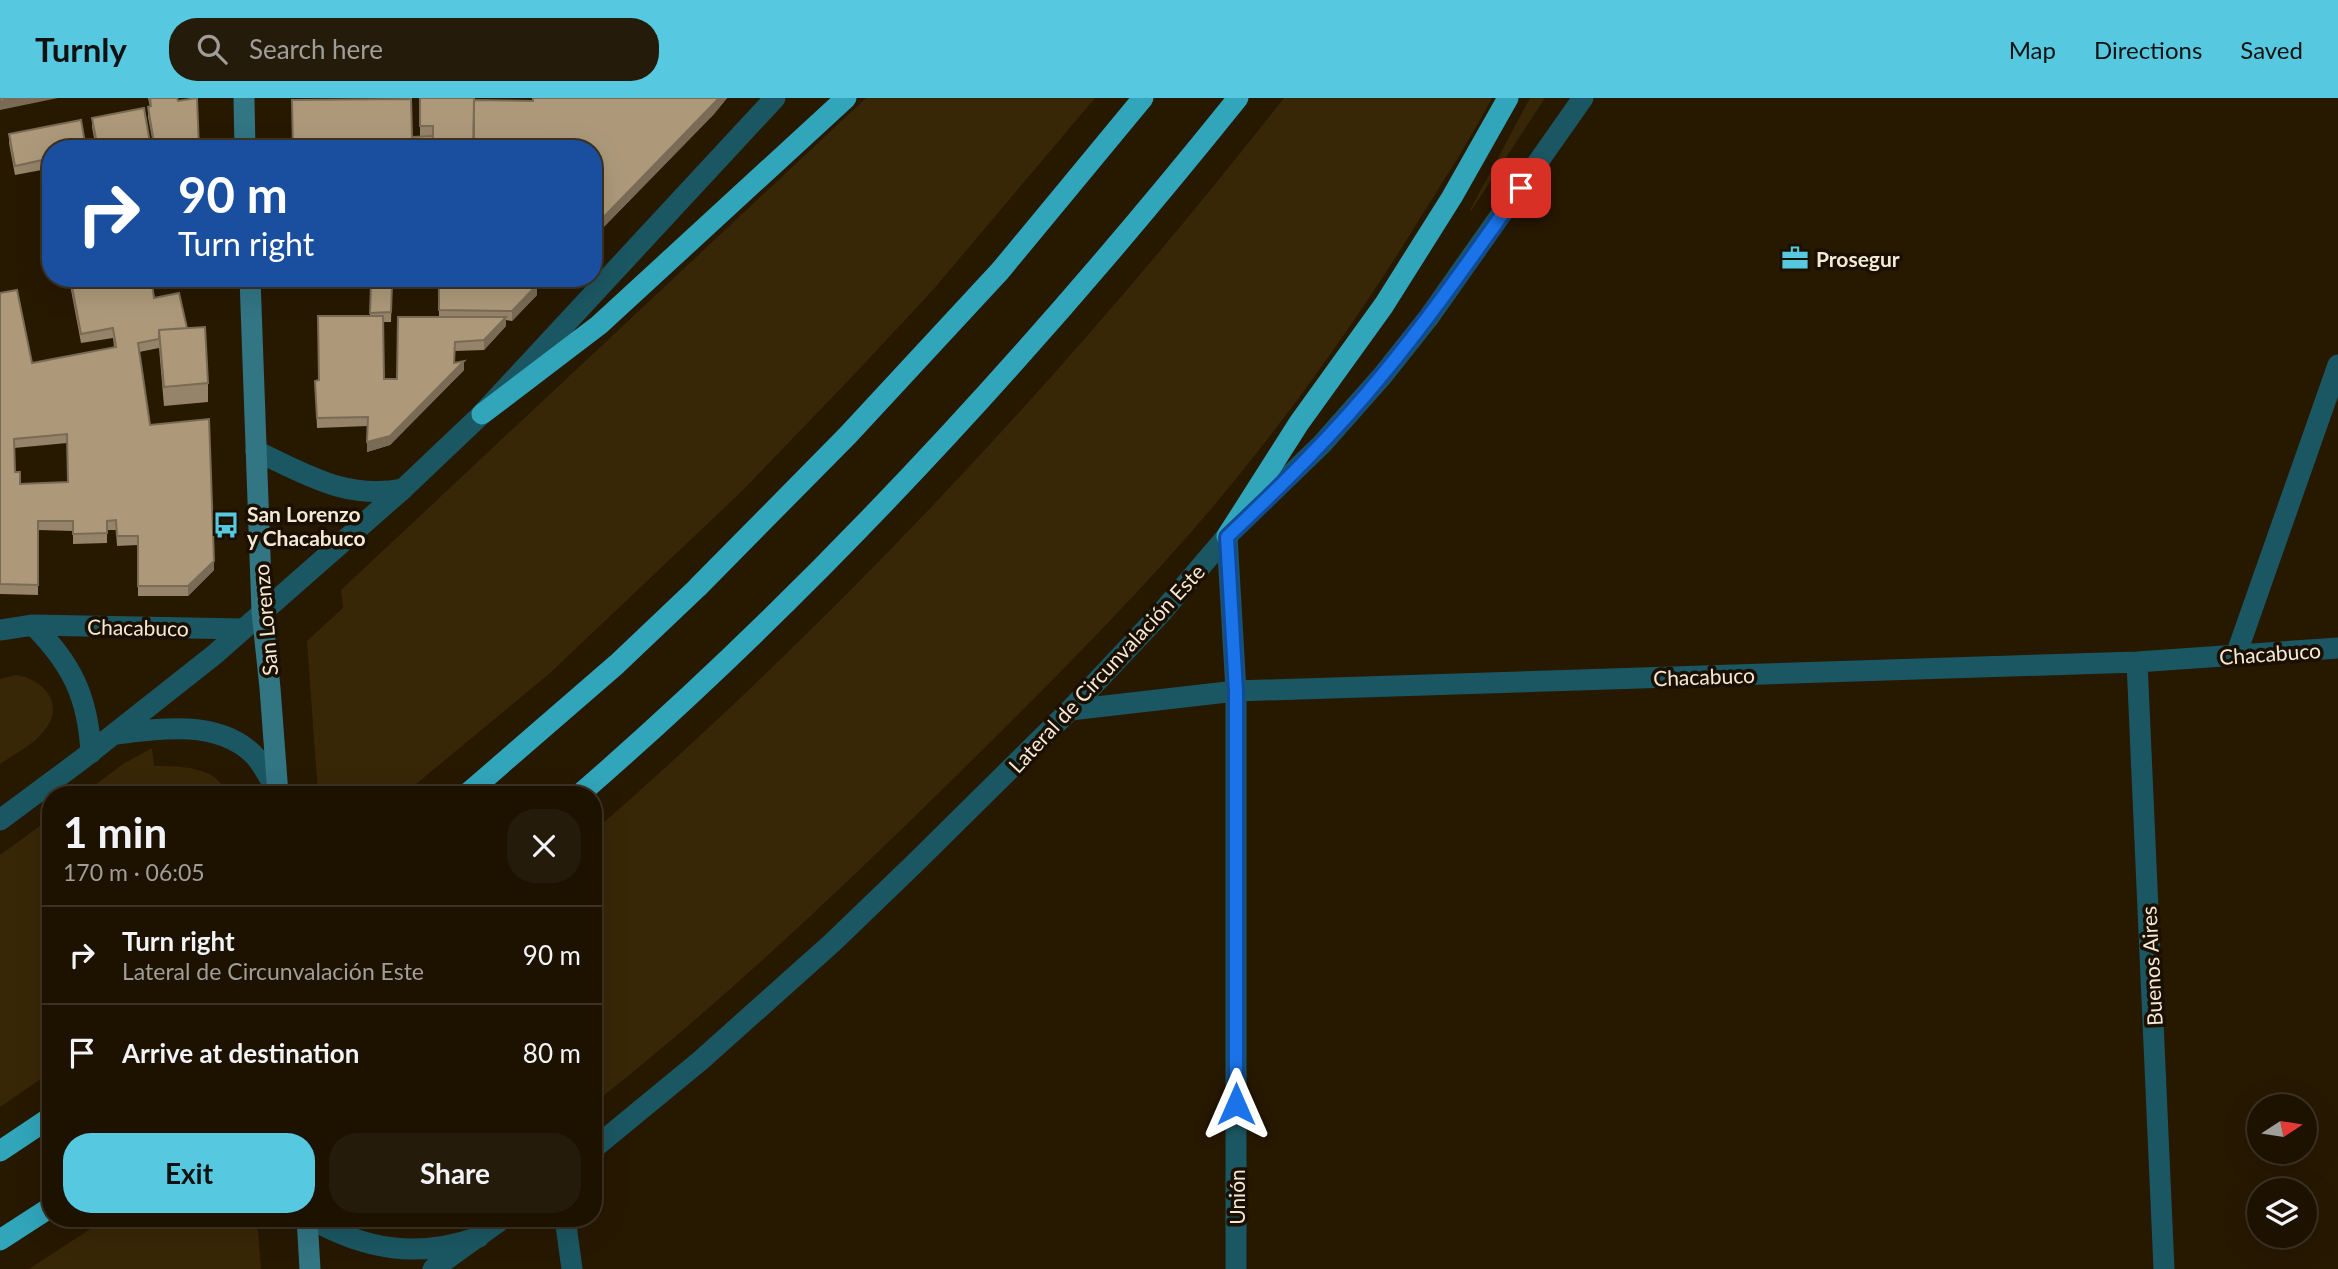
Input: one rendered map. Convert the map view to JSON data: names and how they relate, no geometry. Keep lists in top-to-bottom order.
{
  "streets": {
    "main road": ["San Lorenzo"],
    "street": [
      "Chacabuco",
      "Lateral de Circunvalación Este",
      "Buenos Aires",
      "Unión"
    ]
  },
  "crossings": [
    ["Chacabuco", "Lateral de Circunvalación Este"],
    ["Chacabuco", "Buenos Aires"],
    ["Chacabuco", "Unión"],
    ["Lateral de Circunvalación Este", "Unión"]
  ],
  "places": {
    "office": ["Prosegur"],
    "bus stop": ["San Lorenzo y Chacabuco"]
  },
  "north": "right",
  "page": {
    "header": "Turnly",
    "search": "Search here",
    "nav": ["Map", "Directions", "Saved"],
    "turn": ["90 m", "Turn right"],
    "heading": ["1 min", "170 m · 06:05"],
    "list": [
      {
        "name": "Turn right",
        "note": "Lateral de Circunvalación Este",
        "value": "90 m"
      },
      {
        "name": "Arrive at destination",
        "value": "80 m"
      }
    ],
    "buttons": ["Exit", "Share"]
  }
}
